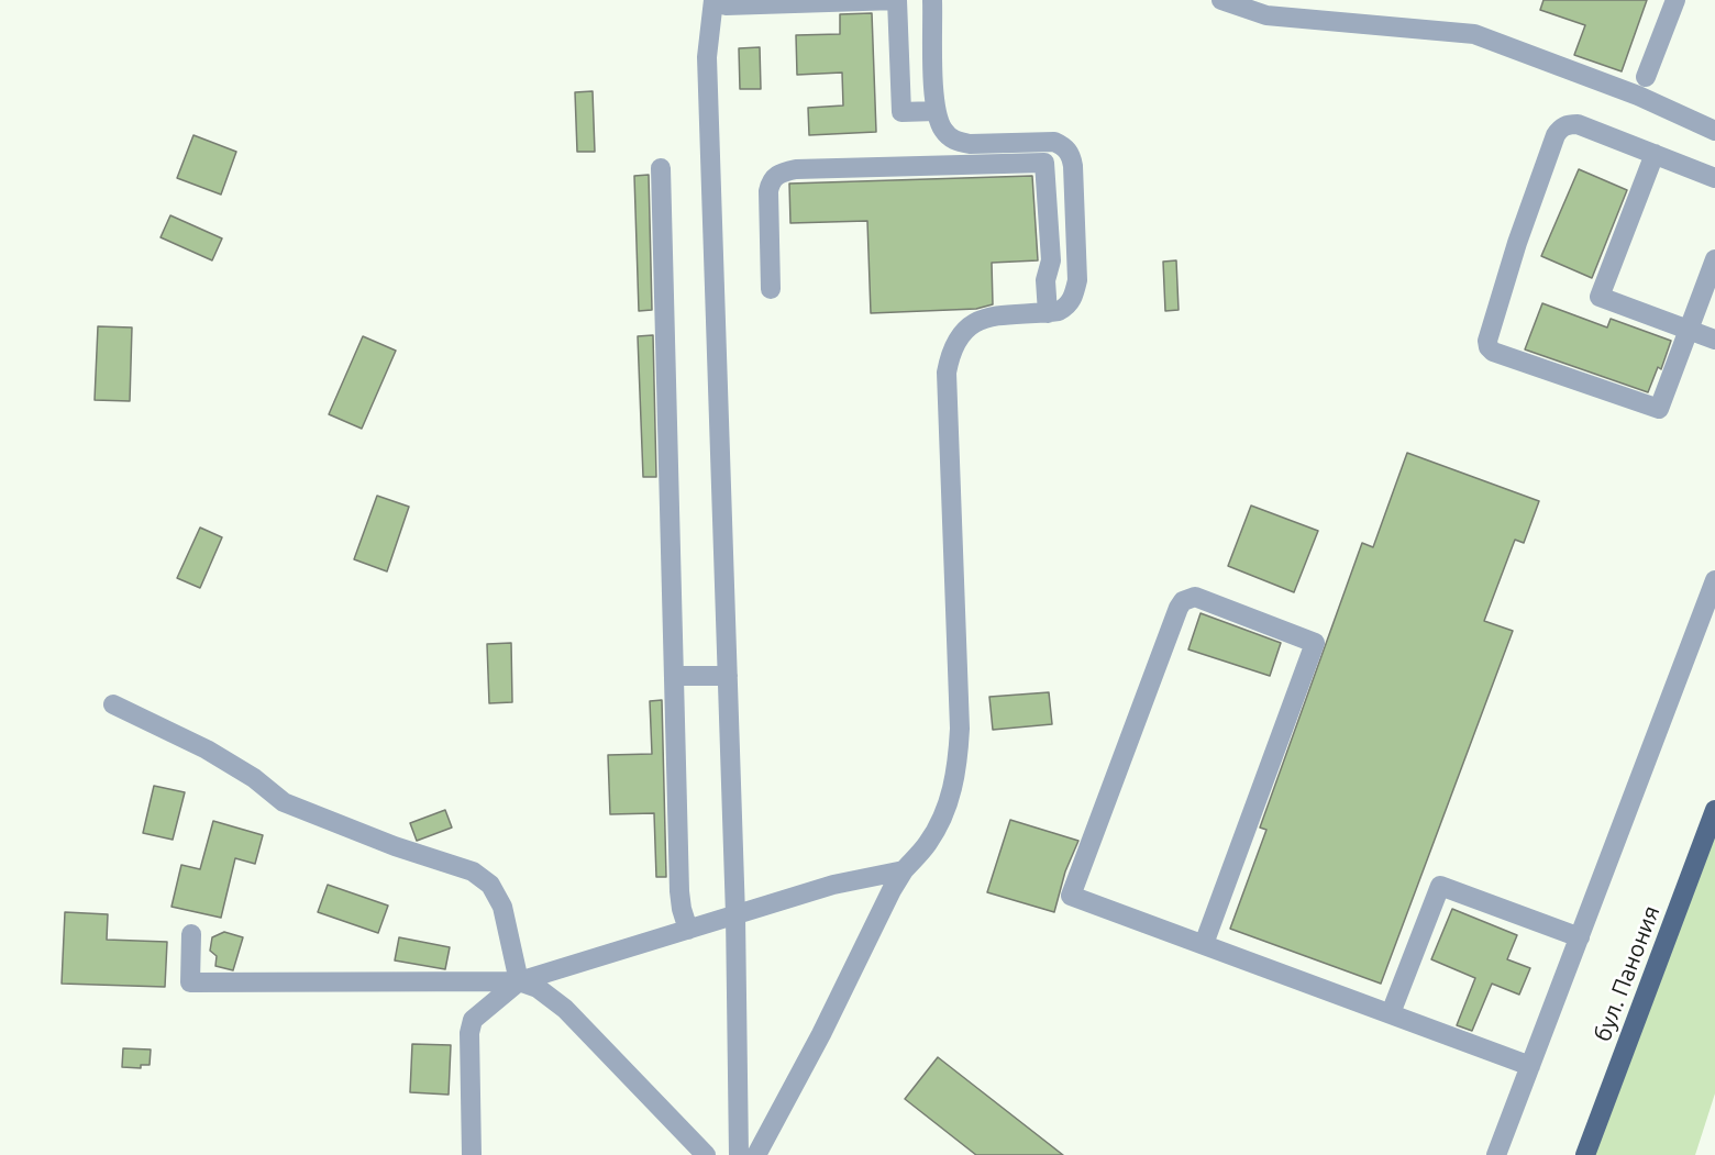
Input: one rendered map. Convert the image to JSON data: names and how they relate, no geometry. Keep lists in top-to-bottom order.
{
  "streets": {
    "main road": ["бул. Панония"]
  }
}
